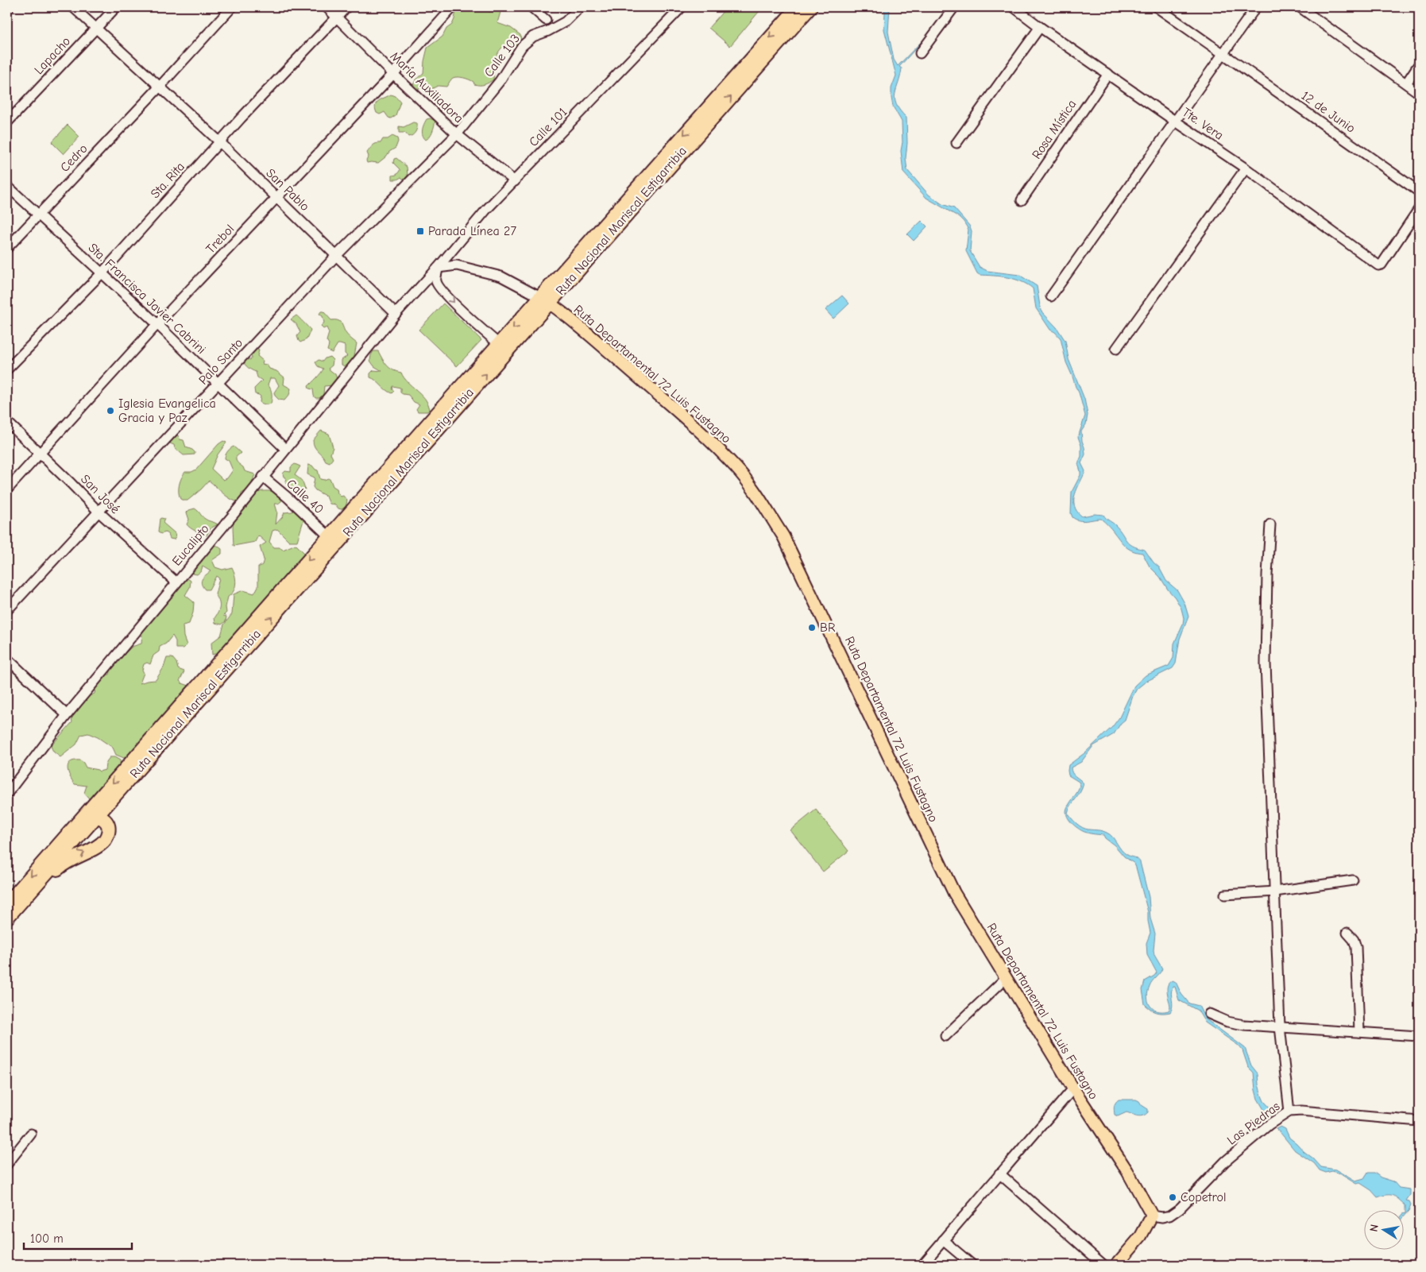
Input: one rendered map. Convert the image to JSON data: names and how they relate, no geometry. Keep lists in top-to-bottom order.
{
  "streets": {
    "highway": ["Ruta Nacional Mariscal Estigarribia"],
    "main road": ["Ruta Departamental 72 Luis Fustagno"],
    "street": [
      "Lapacho",
      "Calle 103",
      "María Auxiliadora",
      "12 de Junio",
      "Tte. Vera",
      "Calle 101",
      "Rosa Mística",
      "Cedro",
      "Sta. Rita",
      "San Pablo",
      "Trebol",
      "Sta. Francisca Javier Cabrini",
      "Palo Santo",
      "San José",
      "Calle 40",
      "Eucalipto",
      "Las Piedras"
    ]
  },
  "crossings": [
    ["Lapacho", "San Pablo"],
    ["Calle 103", "María Auxiliadora"],
    ["Calle 103", "Palo Santo"],
    ["María Auxiliadora", "Calle 101"],
    ["María Auxiliadora", "Sta. Rita"],
    ["María Auxiliadora", "Trebol"],
    ["María Auxiliadora", "Palo Santo"],
    ["Tte. Vera", "Rosa Mística"],
    ["Calle 101", "San Pablo"],
    ["Calle 101", "Eucalipto"],
    ["Cedro", "San Pablo"],
    ["Cedro", "Sta. Francisca Javier Cabrini"],
    ["Sta. Rita", "San Pablo"],
    ["Sta. Rita", "Sta. Francisca Javier Cabrini"],
    ["San Pablo", "Trebol"],
    ["San Pablo", "Palo Santo"],
    ["San Pablo", "Eucalipto"],
    ["Ruta Nacional Mariscal Estigarribia", "Ruta Departamental 72 Luis Fustagno"],
    ["Ruta Nacional Mariscal Estigarribia", "Calle 40"],
    ["Trebol", "Sta. Francisca Javier Cabrini"],
    ["Trebol", "San José"],
    ["Sta. Francisca Javier Cabrini", "Palo Santo"],
    ["Sta. Francisca Javier Cabrini", "Eucalipto"],
    ["Palo Santo", "San José"],
    ["Ruta Departamental 72 Luis Fustagno", "Las Piedras"],
    ["San José", "Eucalipto"],
    ["Calle 40", "Eucalipto"]
  ],
  "places": {
    "transit": ["Parada Línea 27"],
    "other": ["Iglesia Evangelica Gracia y Paz", "BR", "Copetrol"]
  },
  "scale_bar": "100 m",
  "north": "left"
}
